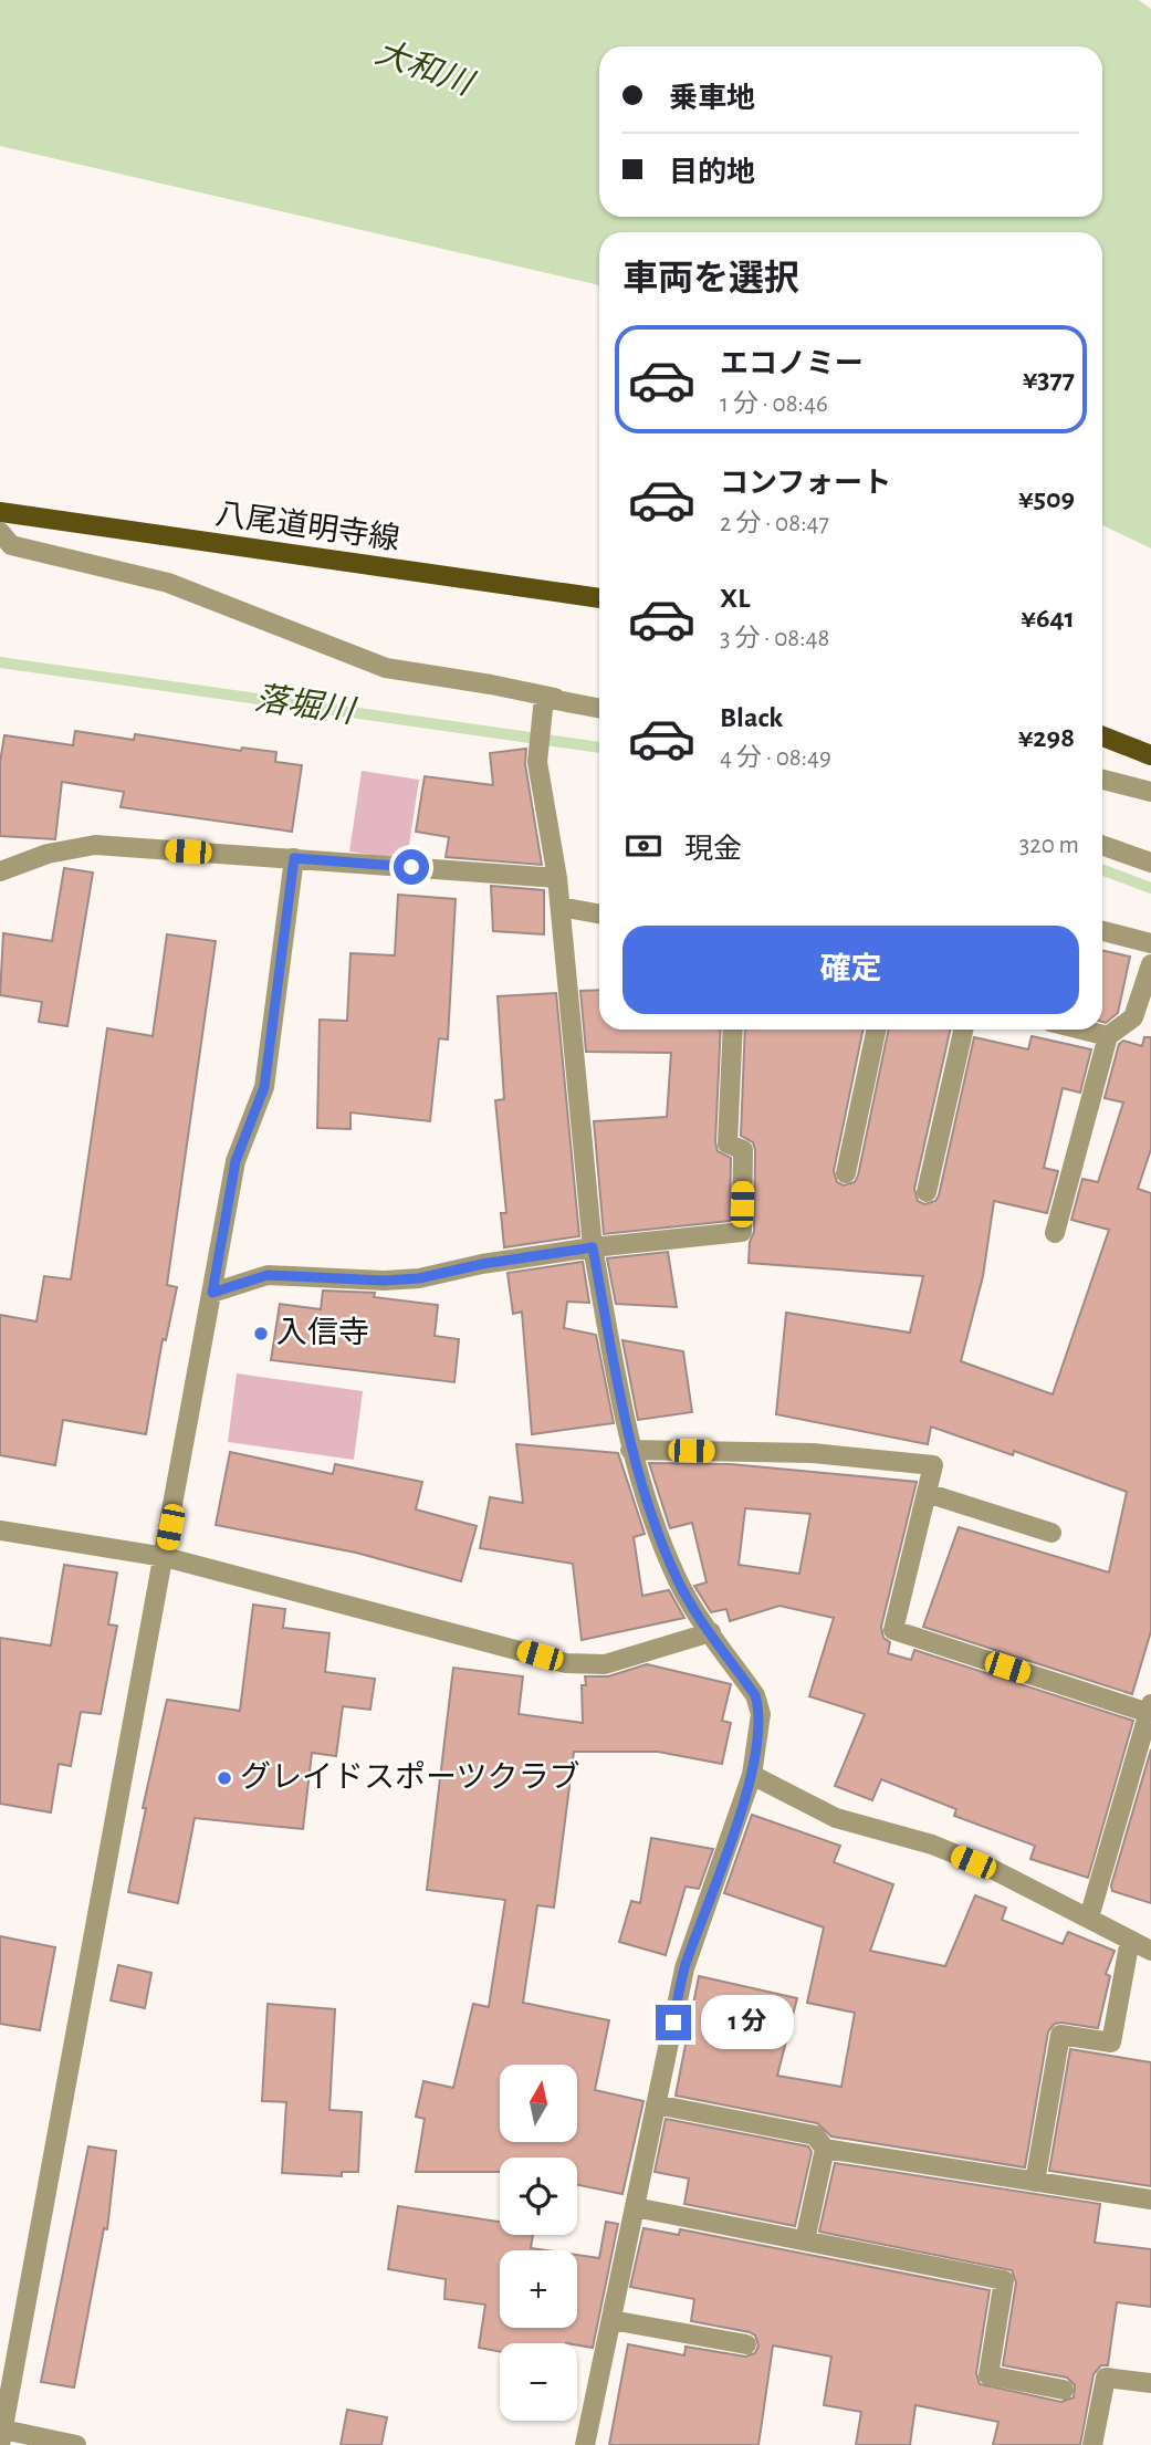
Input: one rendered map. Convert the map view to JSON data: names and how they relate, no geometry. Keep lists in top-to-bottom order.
{
  "streets": {
    "main road": ["八尾道明寺線"]
  },
  "water": ["大和川", "落堀川"],
  "places": ["入信寺", "グレイドスポーツクラブ"],
  "north": "top",
  "page": {
    "banner": ["乗車地", "目的地"],
    "heading": "車両を選択",
    "list": [
      {
        "name": "エコノミー",
        "note": "1 分 · 08:46",
        "value": "¥377"
      },
      {
        "name": "コンフォート",
        "note": "2 分 · 08:47",
        "value": "¥509"
      },
      {
        "name": "XL",
        "note": "3 分 · 08:48",
        "value": "¥641"
      },
      {
        "name": "Black",
        "note": "4 分 · 08:49",
        "value": "¥298"
      }
    ],
    "pay": ["現金", "320 m"],
    "buttons": "確定",
    "bubble": "1 分",
    "map_buttons": ["+", "−"]
  }
}
